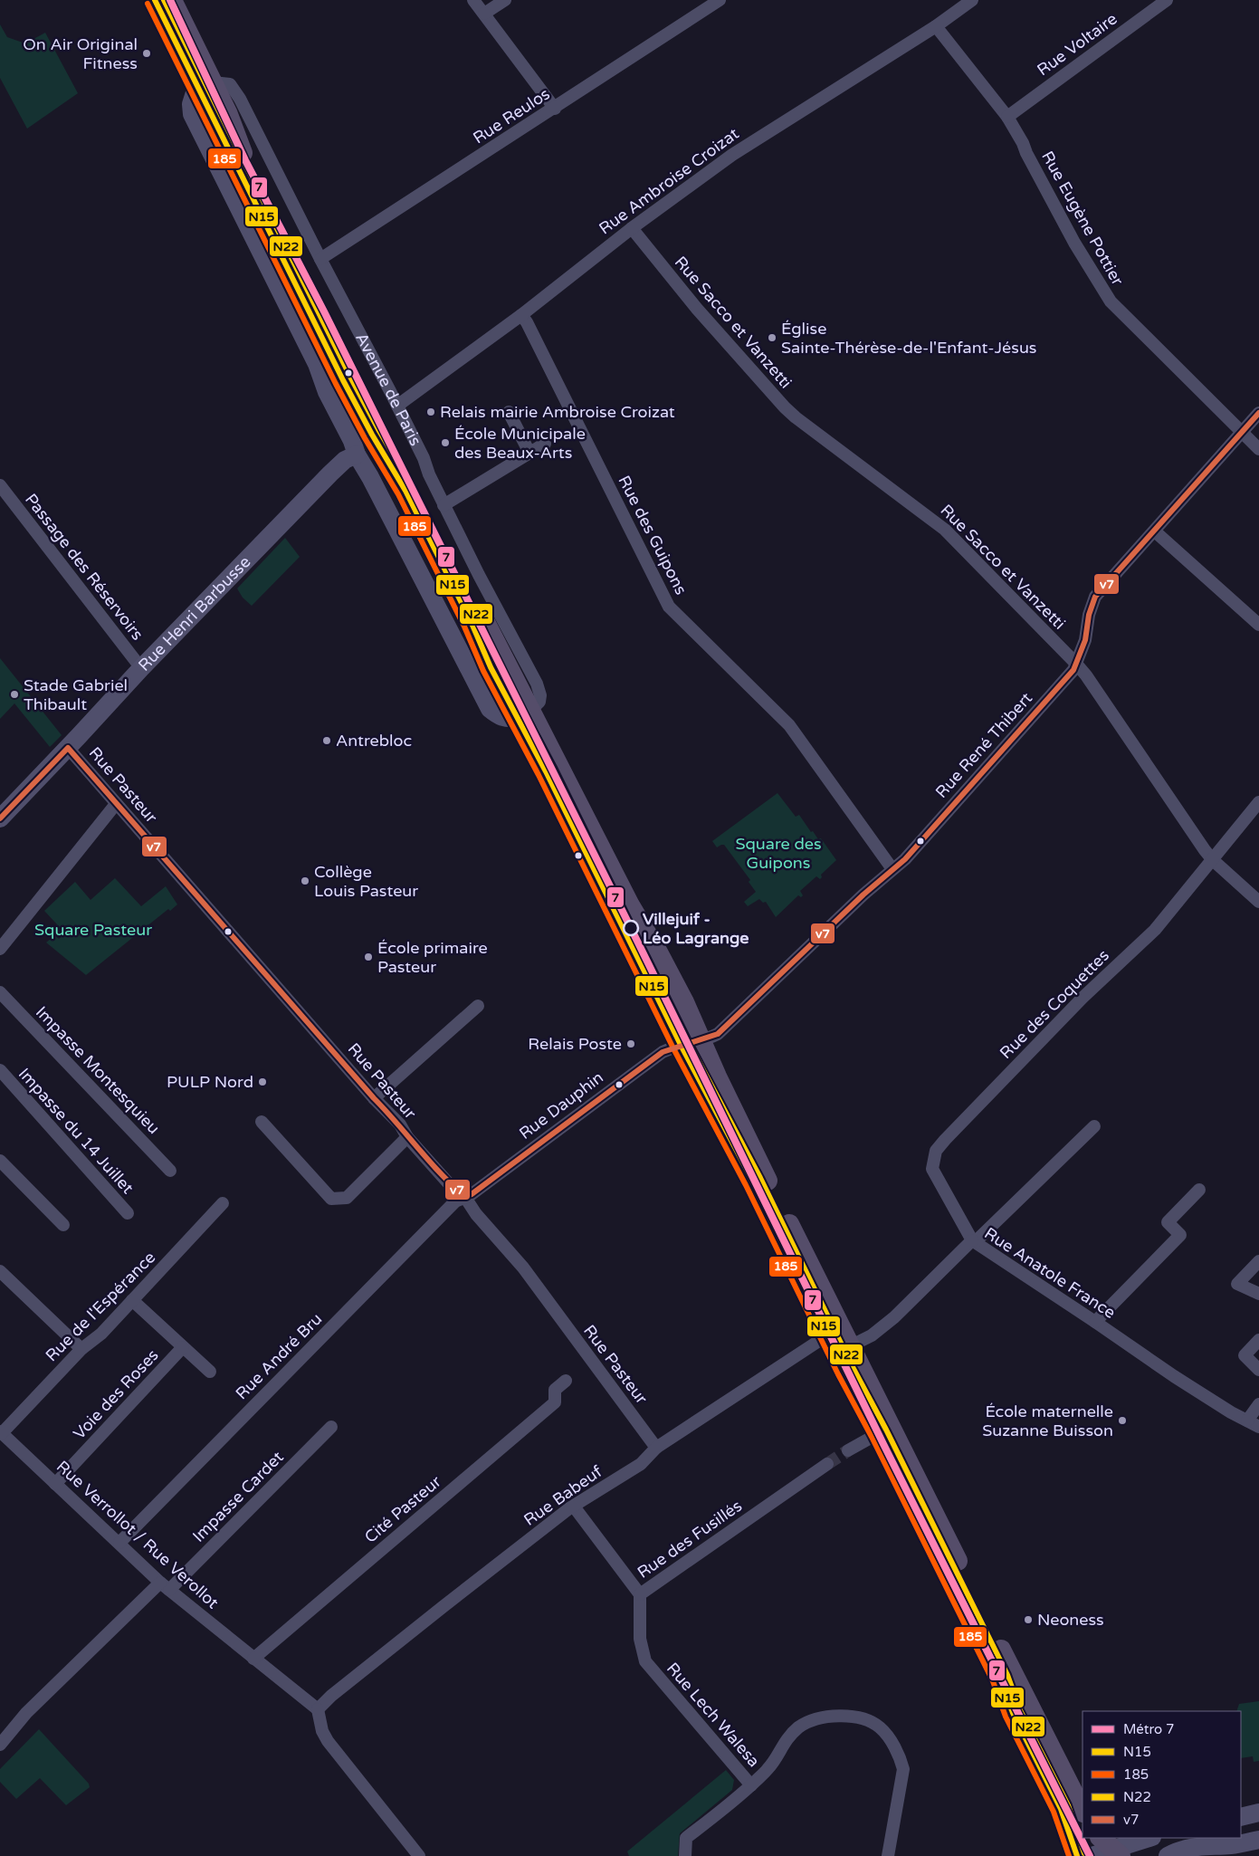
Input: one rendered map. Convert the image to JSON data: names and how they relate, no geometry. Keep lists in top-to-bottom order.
{
  "streets": {
    "main road": ["Avenue de Paris", "Rue Henri Barbusse"],
    "street": [
      "Rue Voltaire",
      "Rue Reulos",
      "Rue Ambroise Croizat",
      "Rue Eugène Pottier",
      "Rue Sacco et Vanzetti",
      "Rue des Guipons",
      "Passage des Réservoirs",
      "Rue René Thibert",
      "Rue Pasteur",
      "Rue des Coquettes",
      "Impasse Montesquieu",
      "Rue Dauphin",
      "Impasse du 14 Juillet",
      "Rue Anatole France",
      "Rue de l'Espérance",
      "Rue André Bru",
      "Voie des Roses",
      "Rue Babeuf",
      "Impasse Cardet",
      "Cité Pasteur",
      "Rue Verrollot / Rue Verollot",
      "Rue des Fusillés",
      "Rue Lech Walesa"
    ]
  },
  "crossings": [
    ["Rue Voltaire", "Rue Eugène Pottier"],
    ["Rue Reulos", "Avenue de Paris"],
    ["Rue Ambroise Croizat", "Rue Eugène Pottier"],
    ["Rue Ambroise Croizat", "Rue Sacco et Vanzetti"],
    ["Rue Ambroise Croizat", "Avenue de Paris"],
    ["Rue Ambroise Croizat", "Rue des Guipons"],
    ["Rue Eugène Pottier", "Rue René Thibert"],
    ["Rue Sacco et Vanzetti", "Rue René Thibert"],
    ["Rue Sacco et Vanzetti", "Rue des Coquettes"],
    ["Avenue de Paris", "Rue René Thibert"],
    ["Avenue de Paris", "Rue Dauphin"],
    ["Avenue de Paris", "Rue Babeuf"],
    ["Rue des Guipons", "Rue René Thibert"],
    ["Passage des Réservoirs", "Rue Henri Barbusse"],
    ["Rue Henri Barbusse", "Rue Pasteur"],
    ["Rue René Thibert", "Rue Dauphin"],
    ["Rue Pasteur", "Rue Dauphin"],
    ["Rue Pasteur", "Rue André Bru"],
    ["Rue Pasteur", "Rue Babeuf"],
    ["Rue des Coquettes", "Rue Anatole France"],
    ["Rue Dauphin", "Rue André Bru"],
    ["Rue de l'Espérance", "Rue Verrollot / Rue Verollot"],
    ["Rue André Bru", "Rue Verrollot / Rue Verollot"],
    ["Voie des Roses", "Rue Verrollot / Rue Verollot"],
    ["Rue Babeuf", "Rue Verrollot / Rue Verollot"],
    ["Rue Babeuf", "Rue des Fusillés"],
    ["Impasse Cardet", "Rue Verrollot / Rue Verollot"],
    ["Cité Pasteur", "Rue Verrollot / Rue Verollot"],
    ["Rue des Fusillés", "Rue Lech Walesa"]
  ],
  "parks": ["Square des Guipons", "Square Pasteur"],
  "places": [
    "On Air Original Fitness",
    "Église Sainte-Thérèse-de-l'Enfant-Jésus",
    "Relais mairie Ambroise Croizat",
    "École Municipale des Beaux-Arts",
    "Stade Gabriel Thibault",
    "Antrebloc",
    "Collège Louis Pasteur",
    "Villejuif - Léo Lagrange",
    "École primaire Pasteur",
    "Relais Poste",
    "PULP Nord",
    "École maternelle Suzanne Buisson",
    "Neoness"
  ],
  "lines": [
    "metro line 7",
    "transit line N15",
    "transit line N22",
    "transit line 185",
    "transit line v7"
  ],
  "legend": [
    "Métro 7",
    "N15",
    "185",
    "N22",
    "v7"
  ]
}
